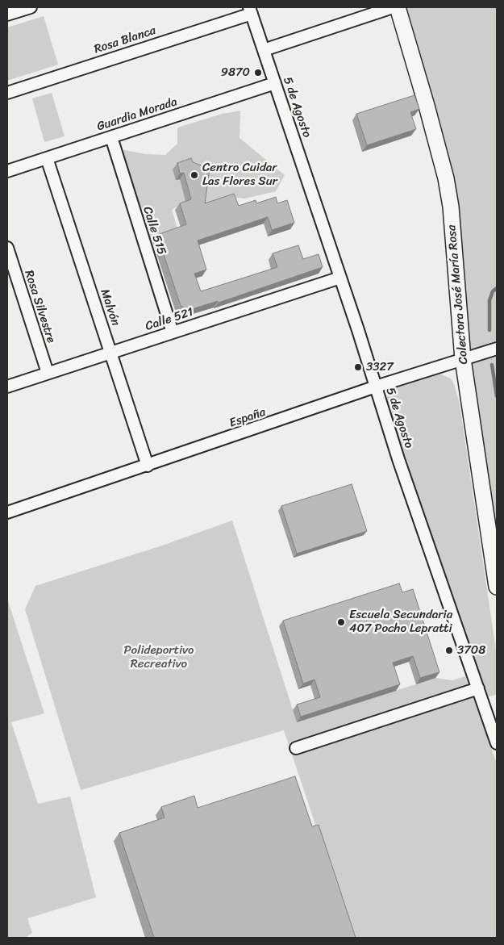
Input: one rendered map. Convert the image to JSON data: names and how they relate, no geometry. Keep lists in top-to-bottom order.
{
  "streets": {
    "main road": ["Colectora José María Rosa"],
    "street": [
      "Rosa Blanca",
      "5 de Agosto",
      "Guardia Morada",
      "Calle 515",
      "Rosa Silvestre",
      "Malvón",
      "Calle 521",
      "España"
    ]
  },
  "crossings": [
    ["Rosa Blanca", "5 de Agosto"],
    ["5 de Agosto", "Guardia Morada"],
    ["5 de Agosto", "Calle 521"],
    ["5 de Agosto", "España"],
    ["Guardia Morada", "Calle 515"],
    ["Guardia Morada", "Malvón"],
    ["Calle 515", "Calle 521"],
    ["Colectora José María Rosa", "España"],
    ["Rosa Silvestre", "Calle 521"],
    ["Malvón", "Calle 521"],
    ["Malvón", "España"]
  ],
  "parks": ["Polideportivo Recreativo"],
  "places": [
    "9870",
    "Centro Cuidar Las Flores Sur",
    "3327",
    "Escuela Secundaria 407 Pocho Lepratti",
    "3708"
  ]
}
